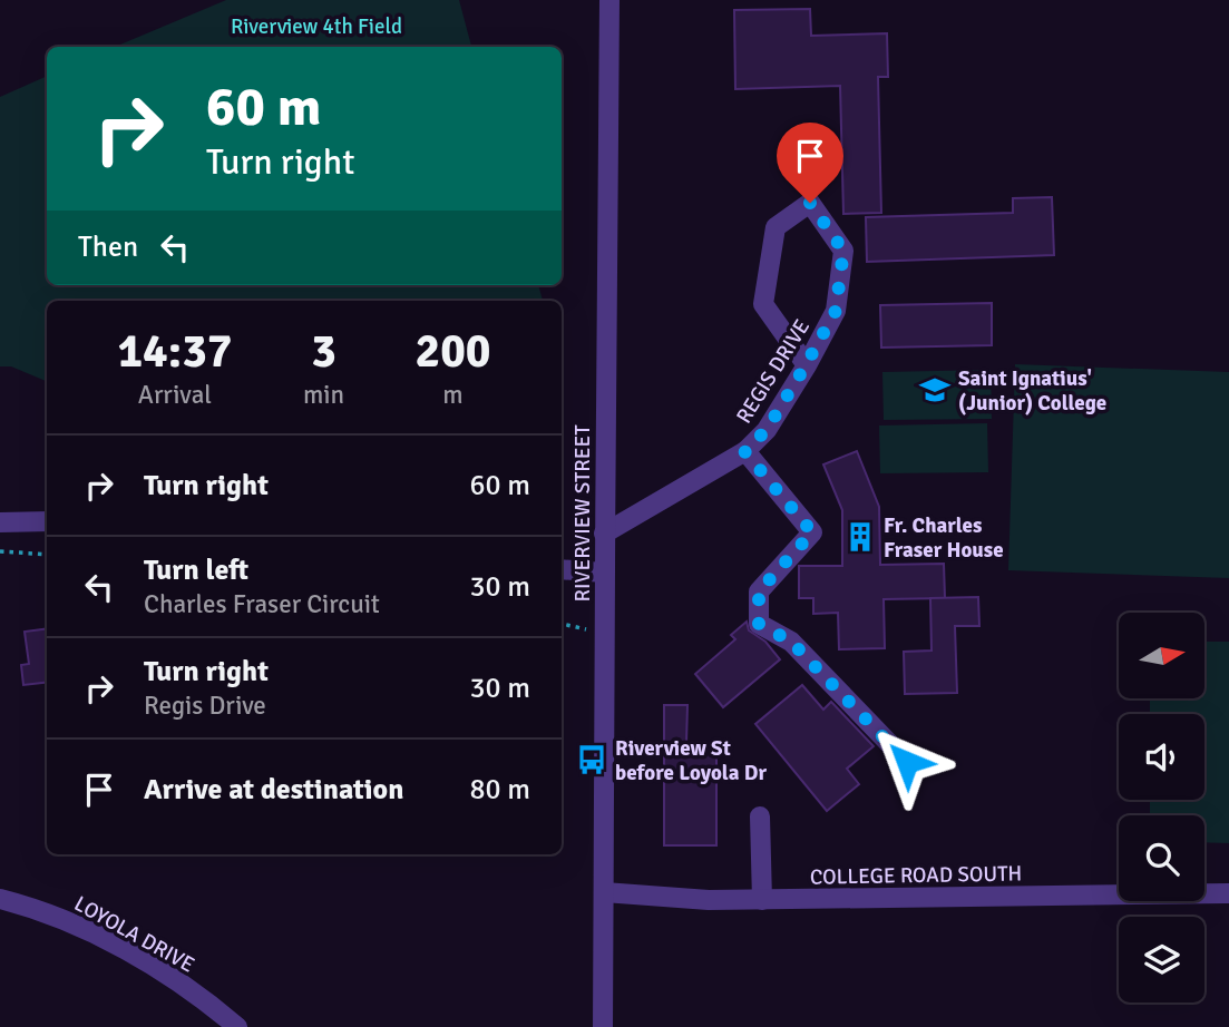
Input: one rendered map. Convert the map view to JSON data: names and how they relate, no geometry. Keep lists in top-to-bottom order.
{
  "streets": {
    "street": [
      "REGIS DRIVE",
      "RIVERVIEW STREET",
      "COLLEGE ROAD SOUTH",
      "LOYOLA DRIVE"
    ]
  },
  "crossings": [
    ["REGIS DRIVE", "RIVERVIEW STREET"],
    ["RIVERVIEW STREET", "COLLEGE ROAD SOUTH"]
  ],
  "parks": ["Riverview 4th Field"],
  "places": {
    "school or university": ["Saint Ignatius' (Junior) College"],
    "building": ["Fr. Charles Fraser House"],
    "bus stop": ["Riverview St before Loyola Dr"]
  },
  "north": "right",
  "page": {
    "turn": ["60 m", "Turn right"],
    "then": "Then",
    "eta": [
      "14:37",
      "Arrival",
      "3",
      "min",
      "200",
      "m"
    ],
    "list": [
      {
        "name": "Turn right",
        "value": "60 m"
      },
      {
        "name": "Turn left",
        "note": "Charles Fraser Circuit",
        "value": "30 m"
      },
      {
        "name": "Turn right",
        "note": "Regis Drive",
        "value": "30 m"
      },
      {
        "name": "Arrive at destination",
        "value": "80 m"
      }
    ]
  }
}
